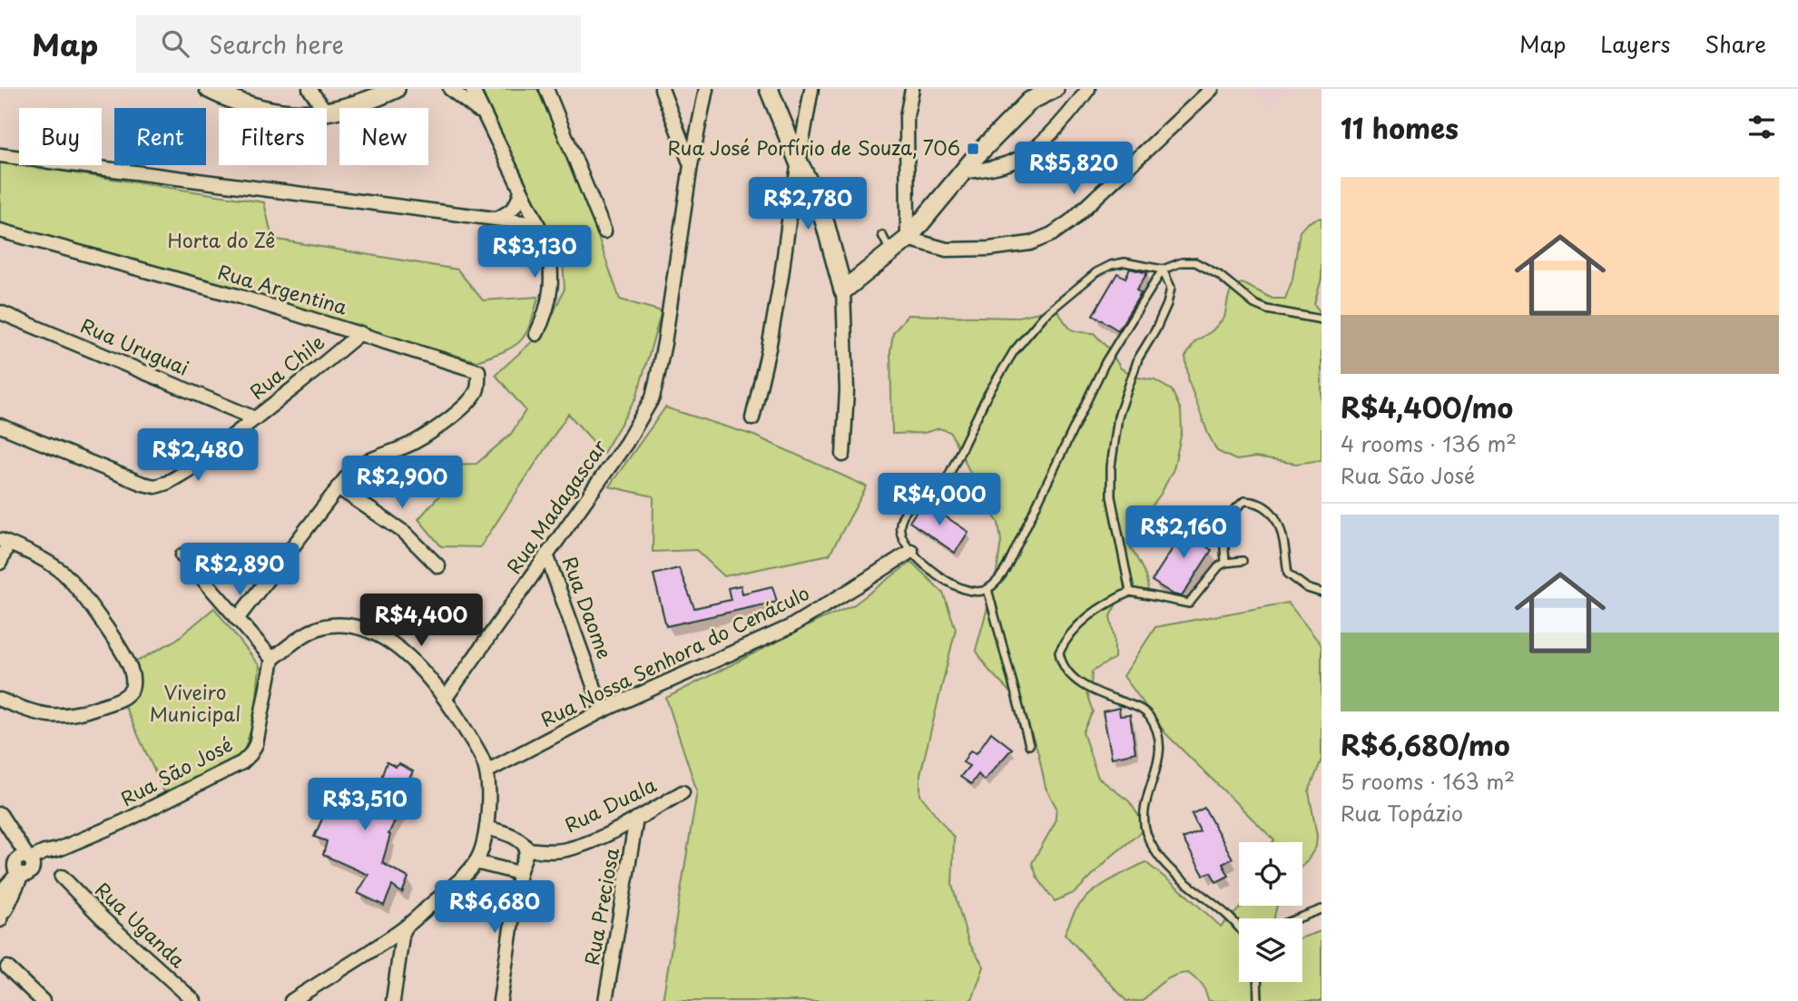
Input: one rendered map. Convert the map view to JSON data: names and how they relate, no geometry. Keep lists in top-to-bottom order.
{
  "streets": {
    "street": [
      "Rua Argentina",
      "Rua Uruguai",
      "Rua Chile",
      "Rua Madagascar",
      "Rua Daome",
      "Rua Nossa Senhora do Cenáculo",
      "Rua São José",
      "Rua Duala",
      "Rua Preciosa",
      "Rua Uganda"
    ]
  },
  "crossings": [
    ["Rua Argentina", "Rua Chile"],
    ["Rua Uruguai", "Rua Chile"],
    ["Rua Madagascar", "Rua Daome"],
    ["Rua Daome", "Rua Nossa Senhora do Cenáculo"],
    ["Rua Duala", "Rua Preciosa"]
  ],
  "parks": ["Horta do Zê", "Viveiro Municipal"],
  "places": {
    "transit": ["Rua José Porfírio de Souza, 706"]
  },
  "page": {
    "header": "Map",
    "search": "Search here",
    "nav": ["Map", "Layers", "Share"],
    "heading": "11 homes",
    "chip": [
      "Buy",
      "Rent",
      "Filters",
      "New"
    ],
    "price": [
      "R$5,820",
      "R$2,780",
      "R$3,130",
      "R$2,480",
      "R$2,900",
      "R$4,000",
      "R$2,160",
      "R$2,890",
      "R$4,400",
      "R$3,510",
      "R$6,680"
    ],
    "list": [
      {
        "name": "R$4,400/mo",
        "note": "4 rooms · 136 m² · Rua São José"
      },
      {
        "name": "R$6,680/mo",
        "note": "5 rooms · 163 m² · Rua Topázio"
      }
    ]
  }
}
